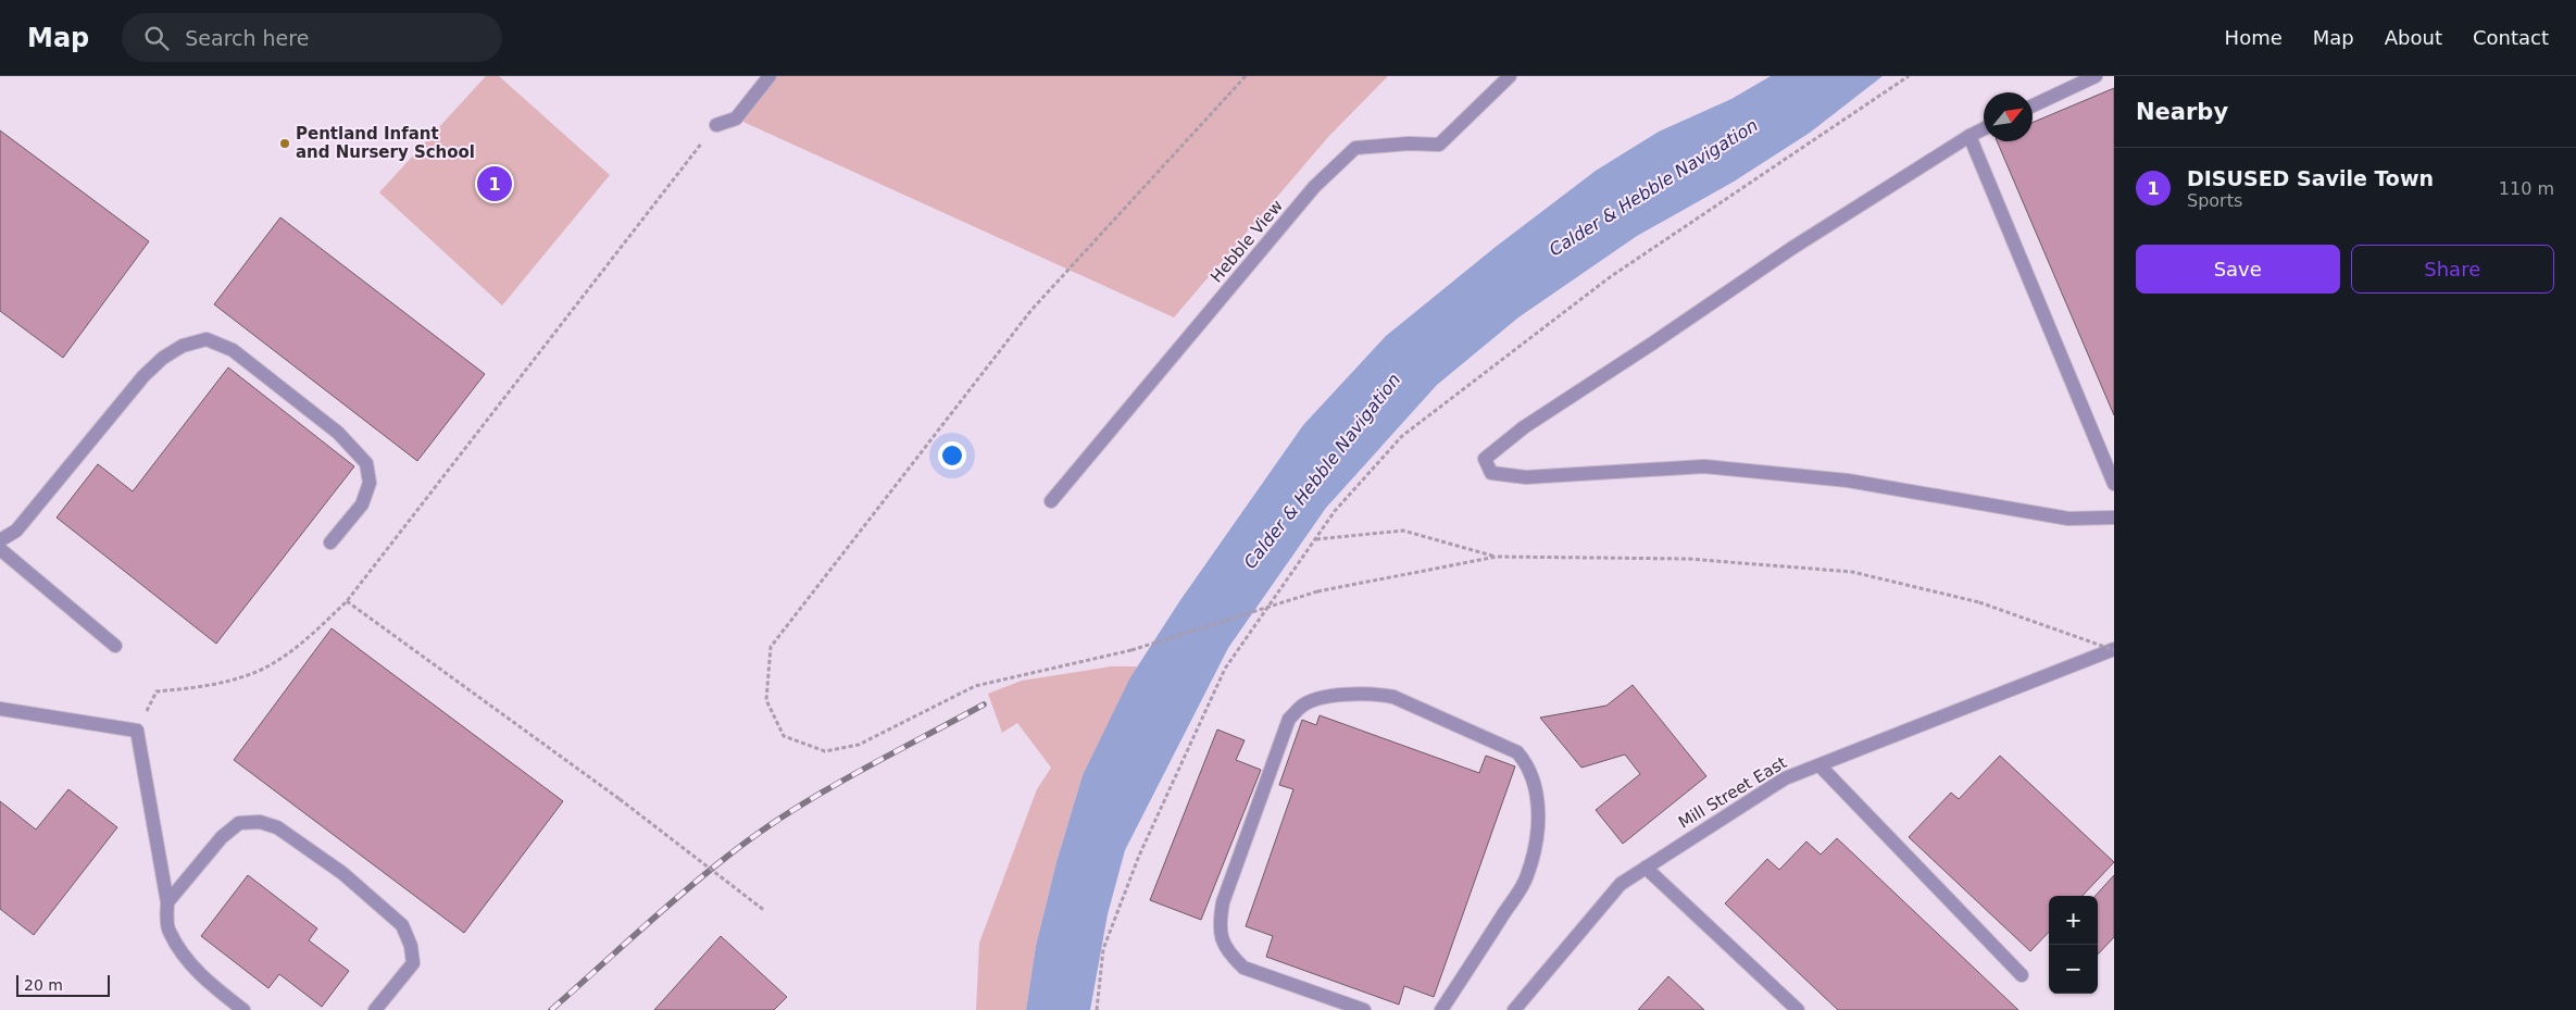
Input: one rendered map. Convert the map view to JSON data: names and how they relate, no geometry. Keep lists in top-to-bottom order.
{
  "streets": {
    "street": ["Hebble View", "Mill Street East"]
  },
  "water": ["Calder & Hebble Navigation"],
  "places": ["Pentland Infant and Nursery School"],
  "scale_bar": "20 m",
  "north": "top right",
  "page": {
    "header": "Map",
    "search": "Search here",
    "nav": [
      "Home",
      "Map",
      "About",
      "Contact"
    ],
    "heading": "Nearby",
    "list": [
      {
        "mark": "1",
        "name": "DISUSED Savile Town",
        "note": "Sports",
        "value": "110 m"
      }
    ],
    "pins": "1",
    "buttons": ["Save", "Share"],
    "map_buttons": ["+", "−"],
    "scale": "20 m"
  }
}
